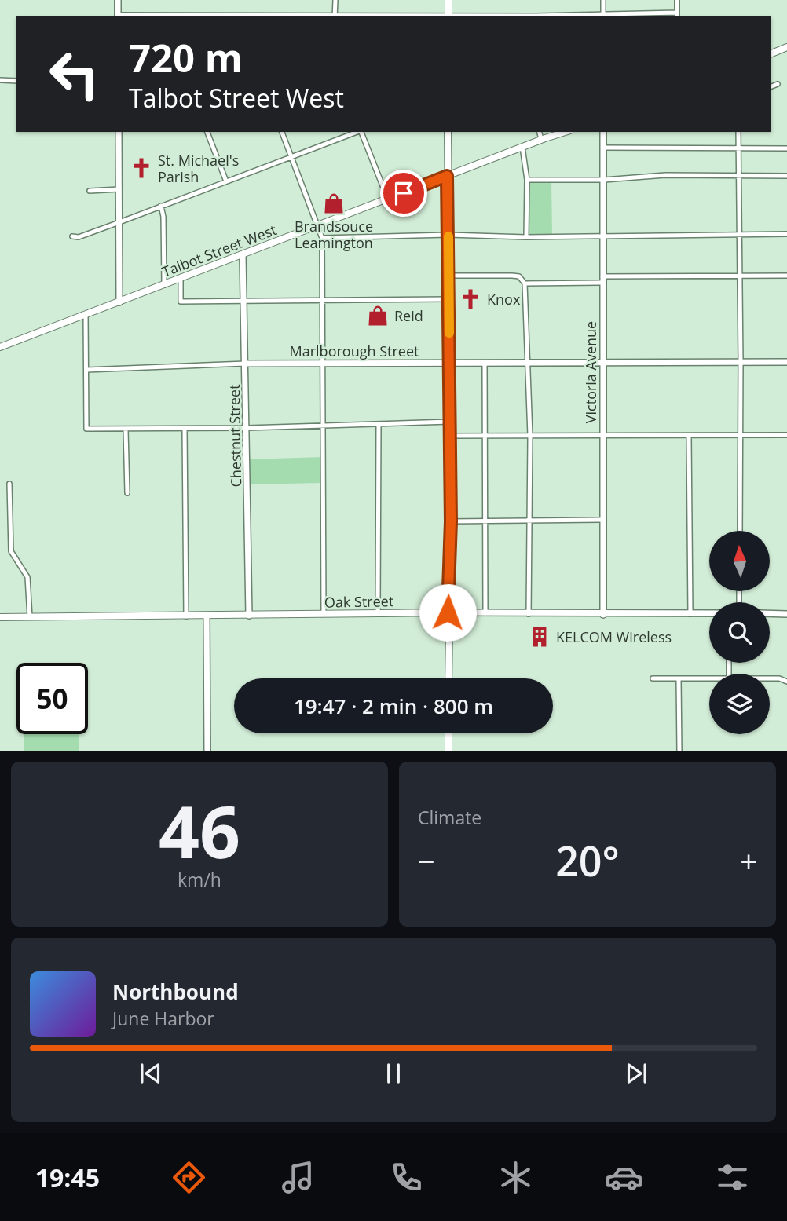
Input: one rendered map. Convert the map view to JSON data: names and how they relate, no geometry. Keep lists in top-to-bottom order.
{
  "streets": {
    "main road": ["Talbot Street West", "Oak Street"],
    "street": ["Marlborough Street", "Victoria Avenue", "Chestnut Street"]
  },
  "crossings": [
    ["Talbot Street West", "Chestnut Street"],
    ["Marlborough Street", "Victoria Avenue"],
    ["Marlborough Street", "Chestnut Street"],
    ["Victoria Avenue", "Oak Street"],
    ["Chestnut Street", "Oak Street"]
  ],
  "places": {
    "church": ["St. Michael's Parish", "Knox"],
    "shop": ["Brandsouce Leamington", "Reid"],
    "building": ["KELCOM Wireless"]
  },
  "north": "top",
  "page": {
    "turn": ["720 m", "Talbot Street West"],
    "limit": "50",
    "trip": "19:47 · 2 min · 800 m",
    "tile": [
      ["46", "km/h"],
      "Climate"
    ],
    "heat": ["−", "20°", "+"],
    "song": ["Northbound", "June Harbor"],
    "tabs": "19:45"
  }
}
